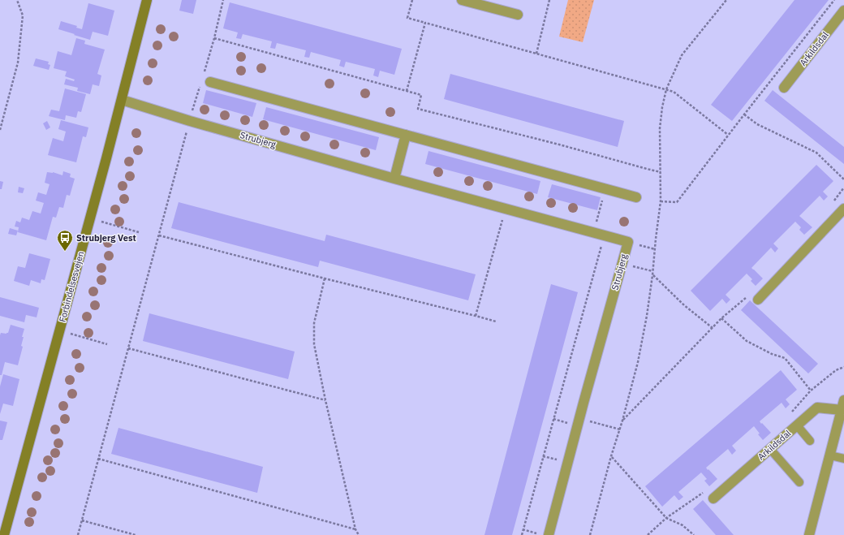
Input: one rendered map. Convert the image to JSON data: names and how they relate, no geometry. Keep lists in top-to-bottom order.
{
  "streets": {
    "street": ["Arkildsdal", "Strubjerg", "Forbindelsesvejen"]
  },
  "crossings": [
    ["Strubjerg", "Forbindelsesvejen"]
  ],
  "places": {
    "bus stop": ["Strubjerg Vest"]
  }
}
